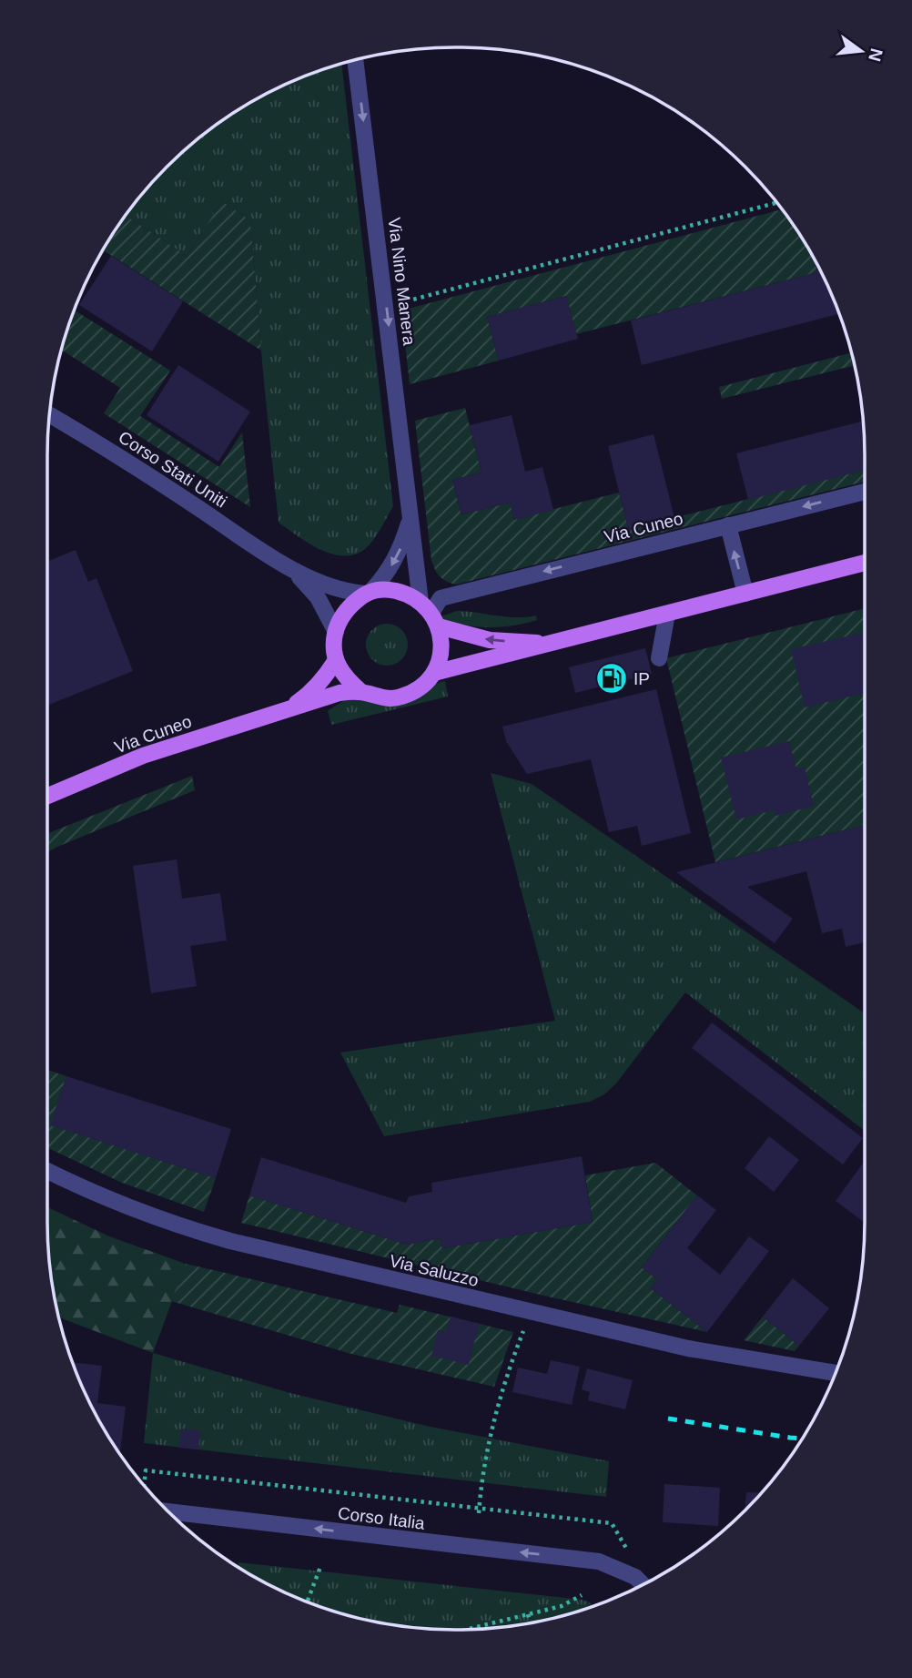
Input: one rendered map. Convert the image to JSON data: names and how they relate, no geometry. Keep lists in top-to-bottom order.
{
  "streets": {
    "main road": ["Via Cuneo"],
    "street": [
      "Via Nino Manera",
      "Corso Stati Uniti",
      "Via Saluzzo",
      "Corso Italia"
    ]
  },
  "crossings": [
    ["Via Nino Manera", "Corso Stati Uniti"],
    ["Via Nino Manera", "Via Cuneo"],
    ["Corso Stati Uniti", "Via Cuneo"]
  ],
  "one_way": ["Via Nino Manera", "Via Cuneo", "Corso Italia"],
  "places": {
    "fuel station": ["IP"]
  },
  "north": "right"
}
